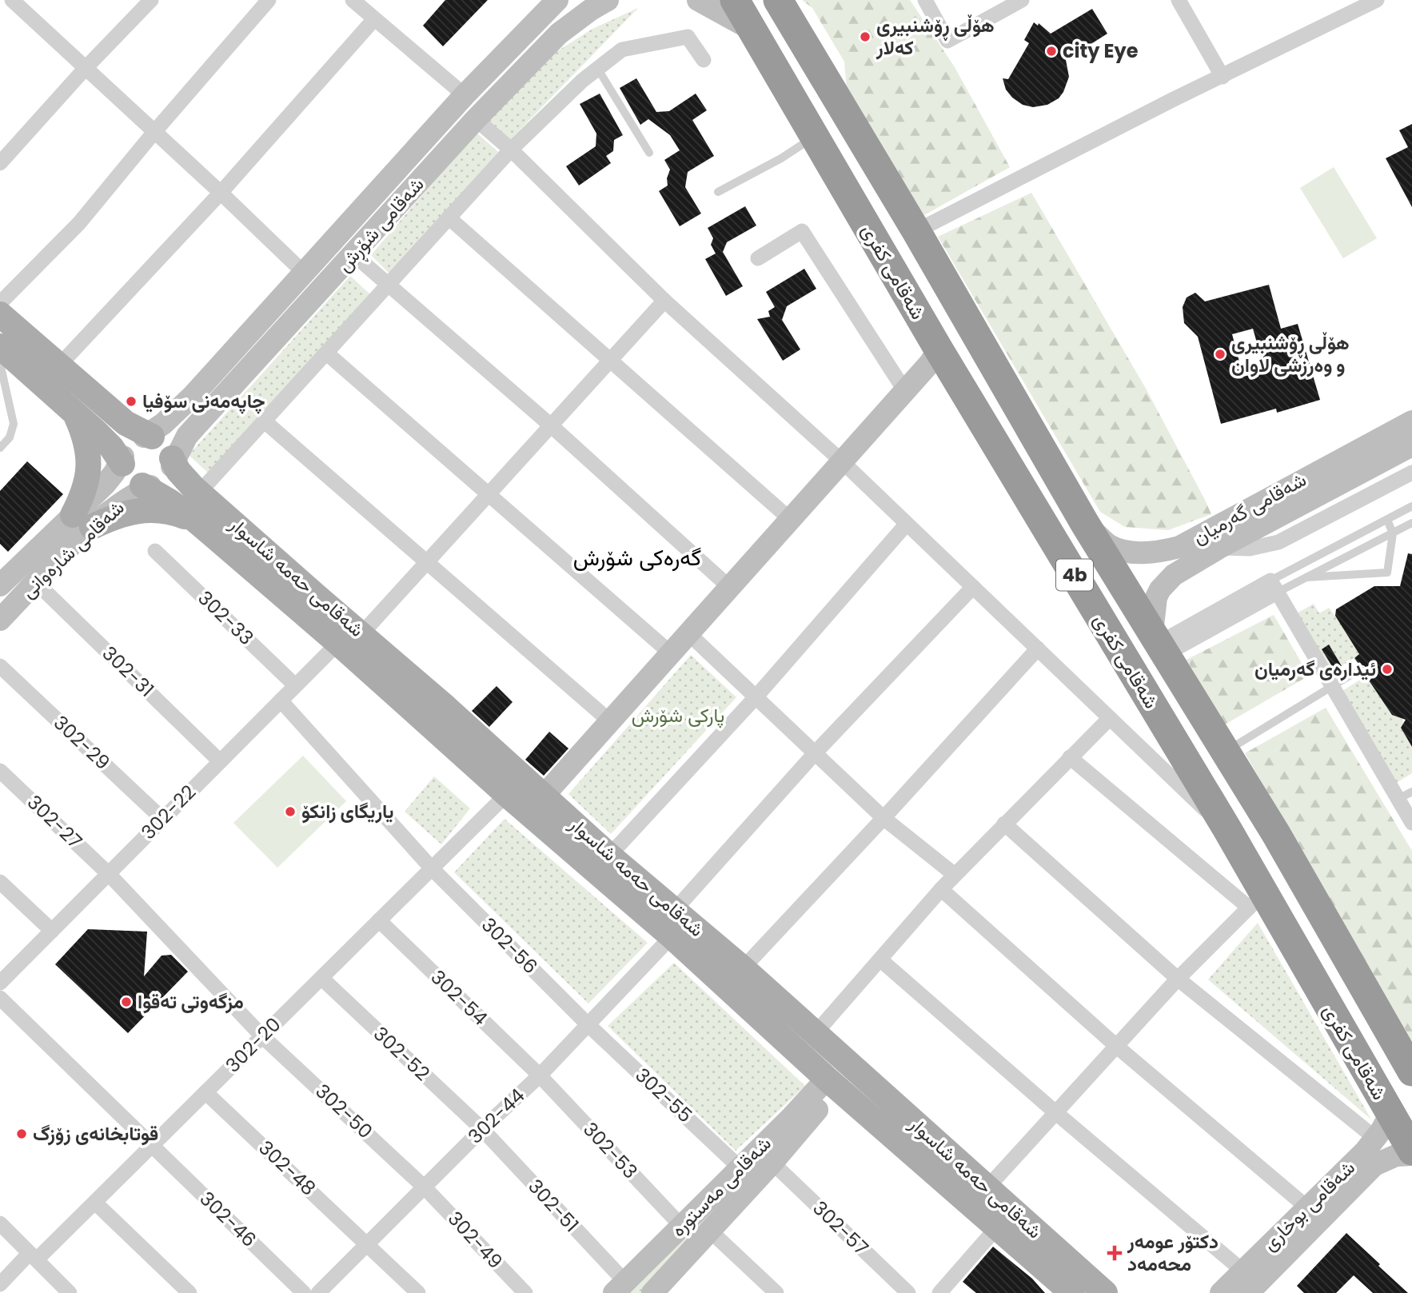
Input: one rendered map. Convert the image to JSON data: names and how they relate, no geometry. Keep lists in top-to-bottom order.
{
  "streets": {
    "highway": ["شەقامی کفری", "4b"],
    "main road": [
      "شەقامی شۆڕش",
      "شەقامی گەرمیان",
      "شەقامی شارەوانی",
      "شەقامی حەمە شاسوار",
      "شەقامی مەستورە",
      "شەقامی بوخاری"
    ],
    "street": [
      "302-33",
      "302-31",
      "302-29",
      "302-22",
      "302-27",
      "302-56",
      "302-54",
      "302-20",
      "302-52",
      "302-55",
      "302-50",
      "302-44",
      "302-53",
      "302-48",
      "302-51",
      "302-46",
      "302-57",
      "302-49"
    ]
  },
  "crossings": [
    ["شەقامی شۆڕش", "شەقامی شارەوانی"],
    ["شەقامی شۆڕش", "شەقامی حەمە شاسوار"],
    ["شەقامی کفری", "شەقامی گەرمیان"],
    ["شەقامی کفری", "شەقامی بوخاری"],
    ["شەقامی شارەوانی", "شەقامی حەمە شاسوار"],
    ["شەقامی شارەوانی", "302-31"],
    ["شەقامی حەمە شاسوار", "302-22"],
    ["شەقامی حەمە شاسوار", "302-20"],
    ["شەقامی حەمە شاسوار", "302-44"],
    ["شەقامی حەمە شاسوار", "شەقامی مەستورە"],
    ["302-33", "302-22"],
    ["302-31", "302-22"],
    ["302-29", "302-22"],
    ["302-22", "302-27"],
    ["302-22", "302-56"],
    ["302-27", "302-20"],
    ["302-27", "302-50"],
    ["302-56", "302-20"],
    ["302-56", "302-55"],
    ["302-56", "302-44"],
    ["302-54", "302-20"],
    ["302-54", "302-44"],
    ["302-54", "302-53"],
    ["302-20", "302-52"],
    ["302-20", "302-50"],
    ["302-20", "302-48"],
    ["302-20", "302-46"],
    ["302-52", "302-44"],
    ["302-52", "302-51"],
    ["302-55", "302-44"],
    ["302-55", "شەقامی مەستورە"],
    ["302-50", "302-44"],
    ["302-50", "302-49"],
    ["302-44", "302-53"],
    ["302-44", "302-48"],
    ["302-44", "302-51"],
    ["302-44", "302-49"],
    ["302-53", "شەقامی مەستورە"],
    ["شەقامی مەستورە", "302-51"],
    ["شەقامی مەستورە", "302-57"]
  ],
  "districts": ["گەرەکی شۆرش"],
  "parks": ["پارکی شۆرش"],
  "places": {
    "other": [
      "هۆڵی ڕۆشنبیری کەلار",
      "city Eye",
      "هۆڵی ڕۆشنبیری و وەرزشی لاوان",
      "چاپەمەنی سۆفیا",
      "ئیدارەی گەرمیان",
      "یاریگای زانکۆ",
      "مزگه‌وتی ته‌قوا",
      "قوتابخانه‌ی زۆزگ"
    ],
    "health": ["دکتۆر عومەر محەمەد"]
  }
}
